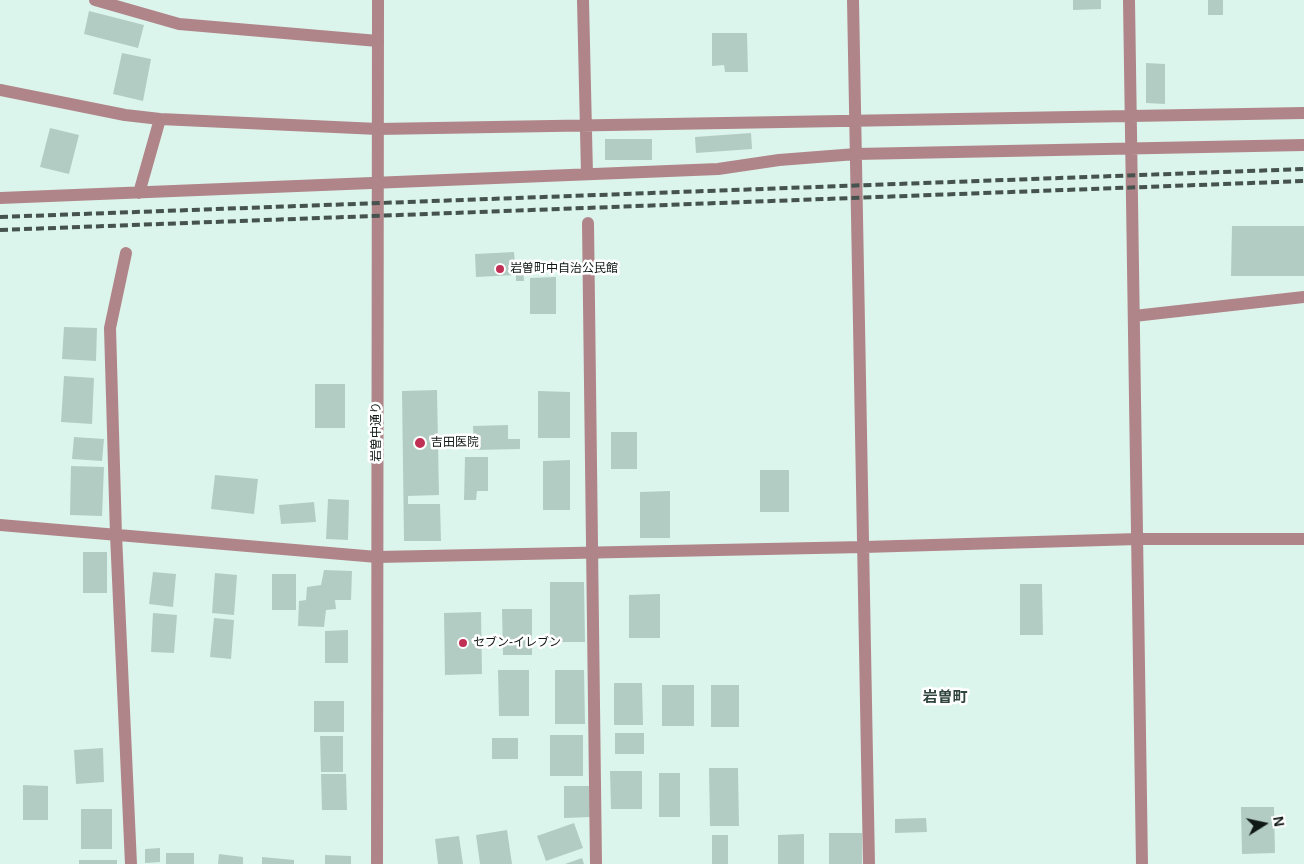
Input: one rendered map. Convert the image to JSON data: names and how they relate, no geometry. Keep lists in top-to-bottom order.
{
  "streets": {
    "street": ["岩曽中通り"]
  },
  "districts": ["岩曽町"],
  "places": ["岩曽町中自治公民館", "吉田医院", "セブン-イレブン"],
  "north": "right"
}
